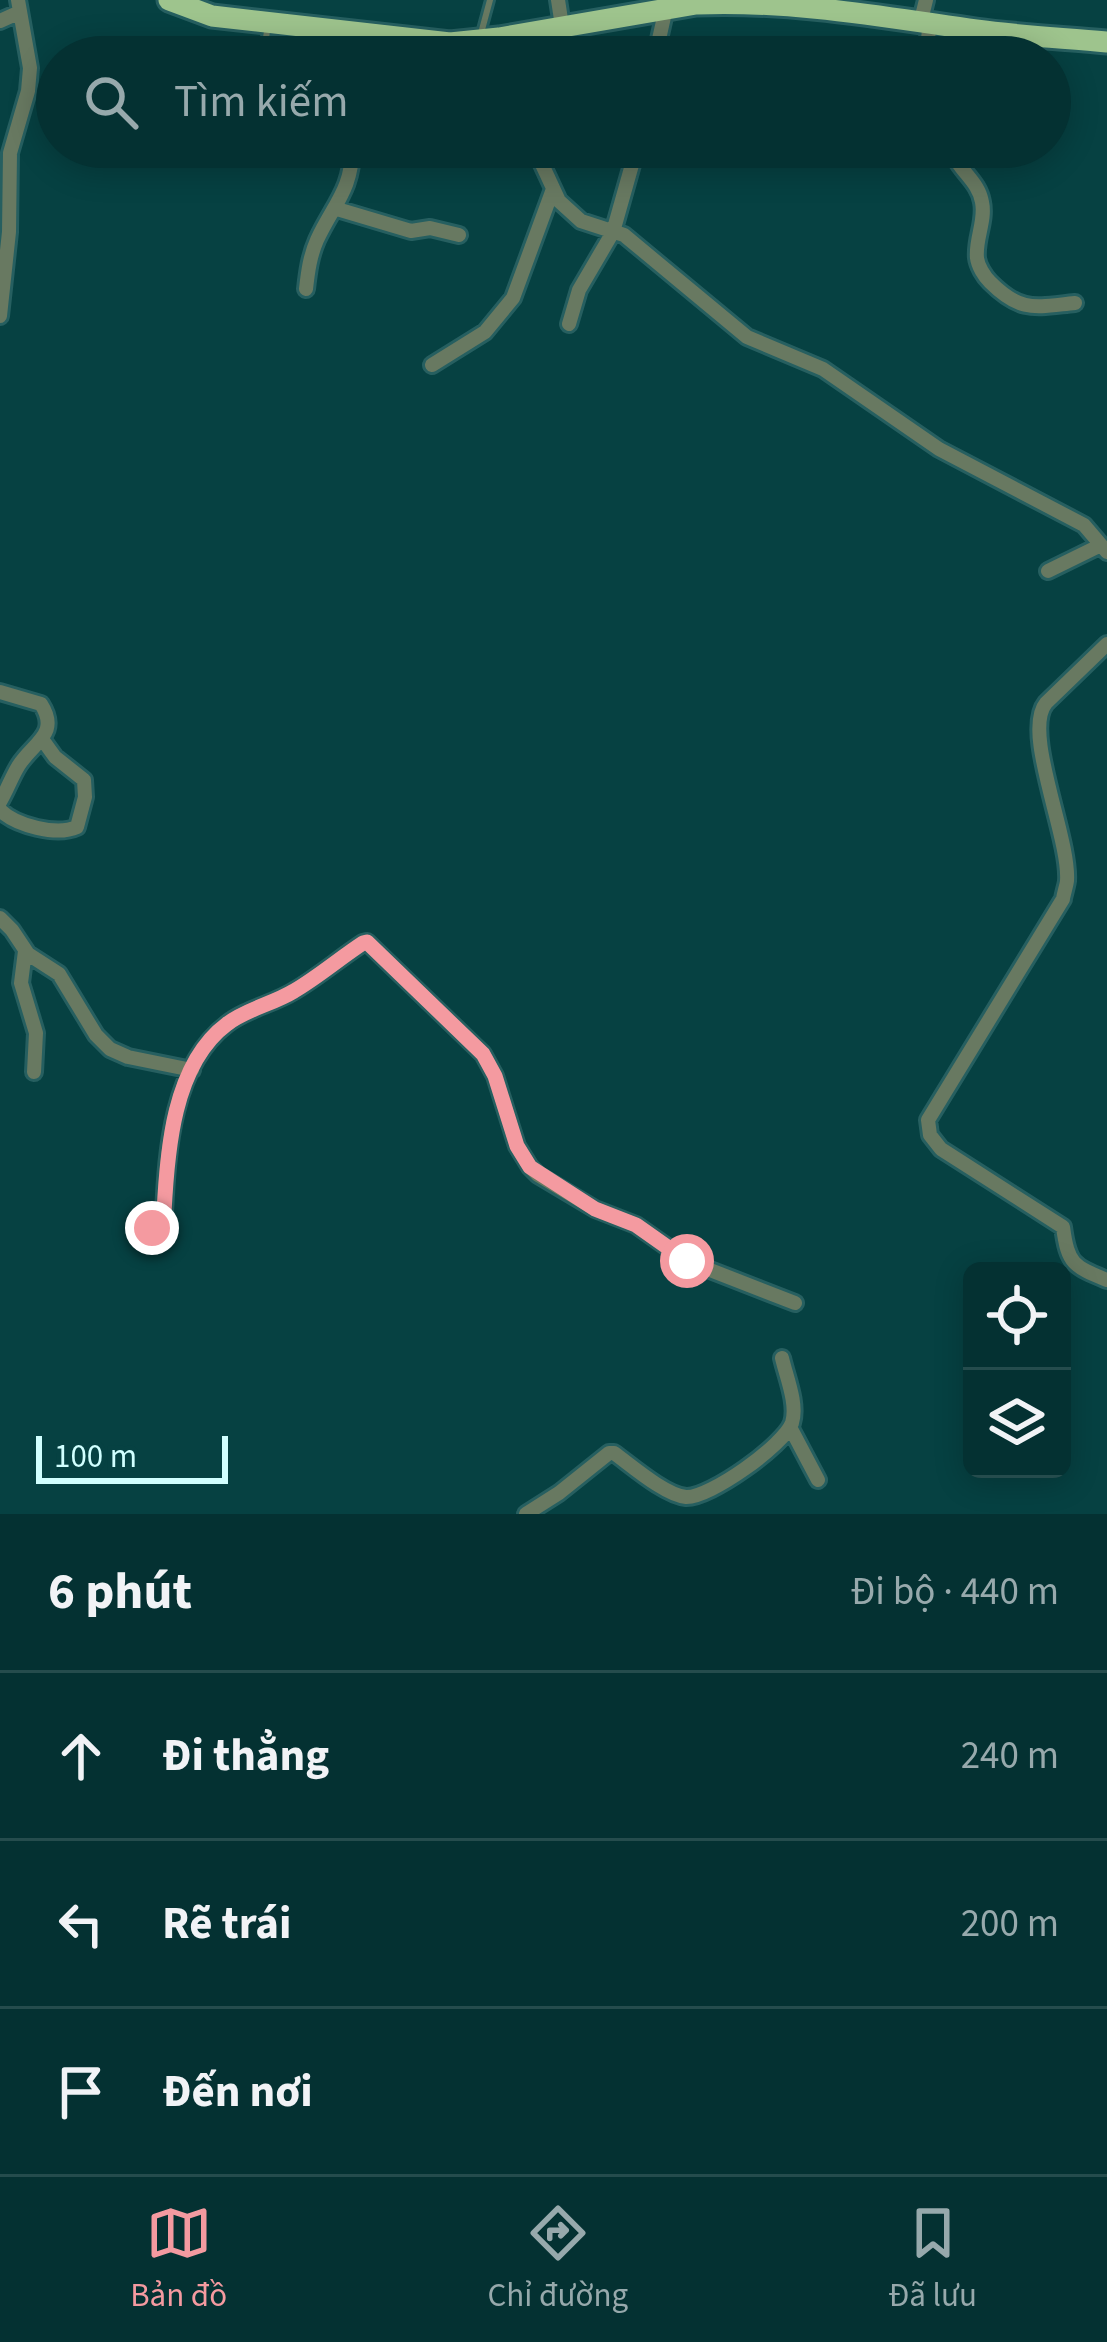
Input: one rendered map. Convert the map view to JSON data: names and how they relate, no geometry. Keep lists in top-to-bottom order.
{
  "scale_bar": "100 m",
  "page": {
    "search": "Tìm kiếm",
    "scale": "100 m",
    "heading": ["6 phút", "Đi bộ · 440 m"],
    "list": [
      ["Đi thẳng", "240 m"],
      ["Rẽ trái", "200 m"],
      "Đến nơi"
    ],
    "nav": ["Bản đồ", "Chỉ đường", "Đã lưu"]
  }
}
